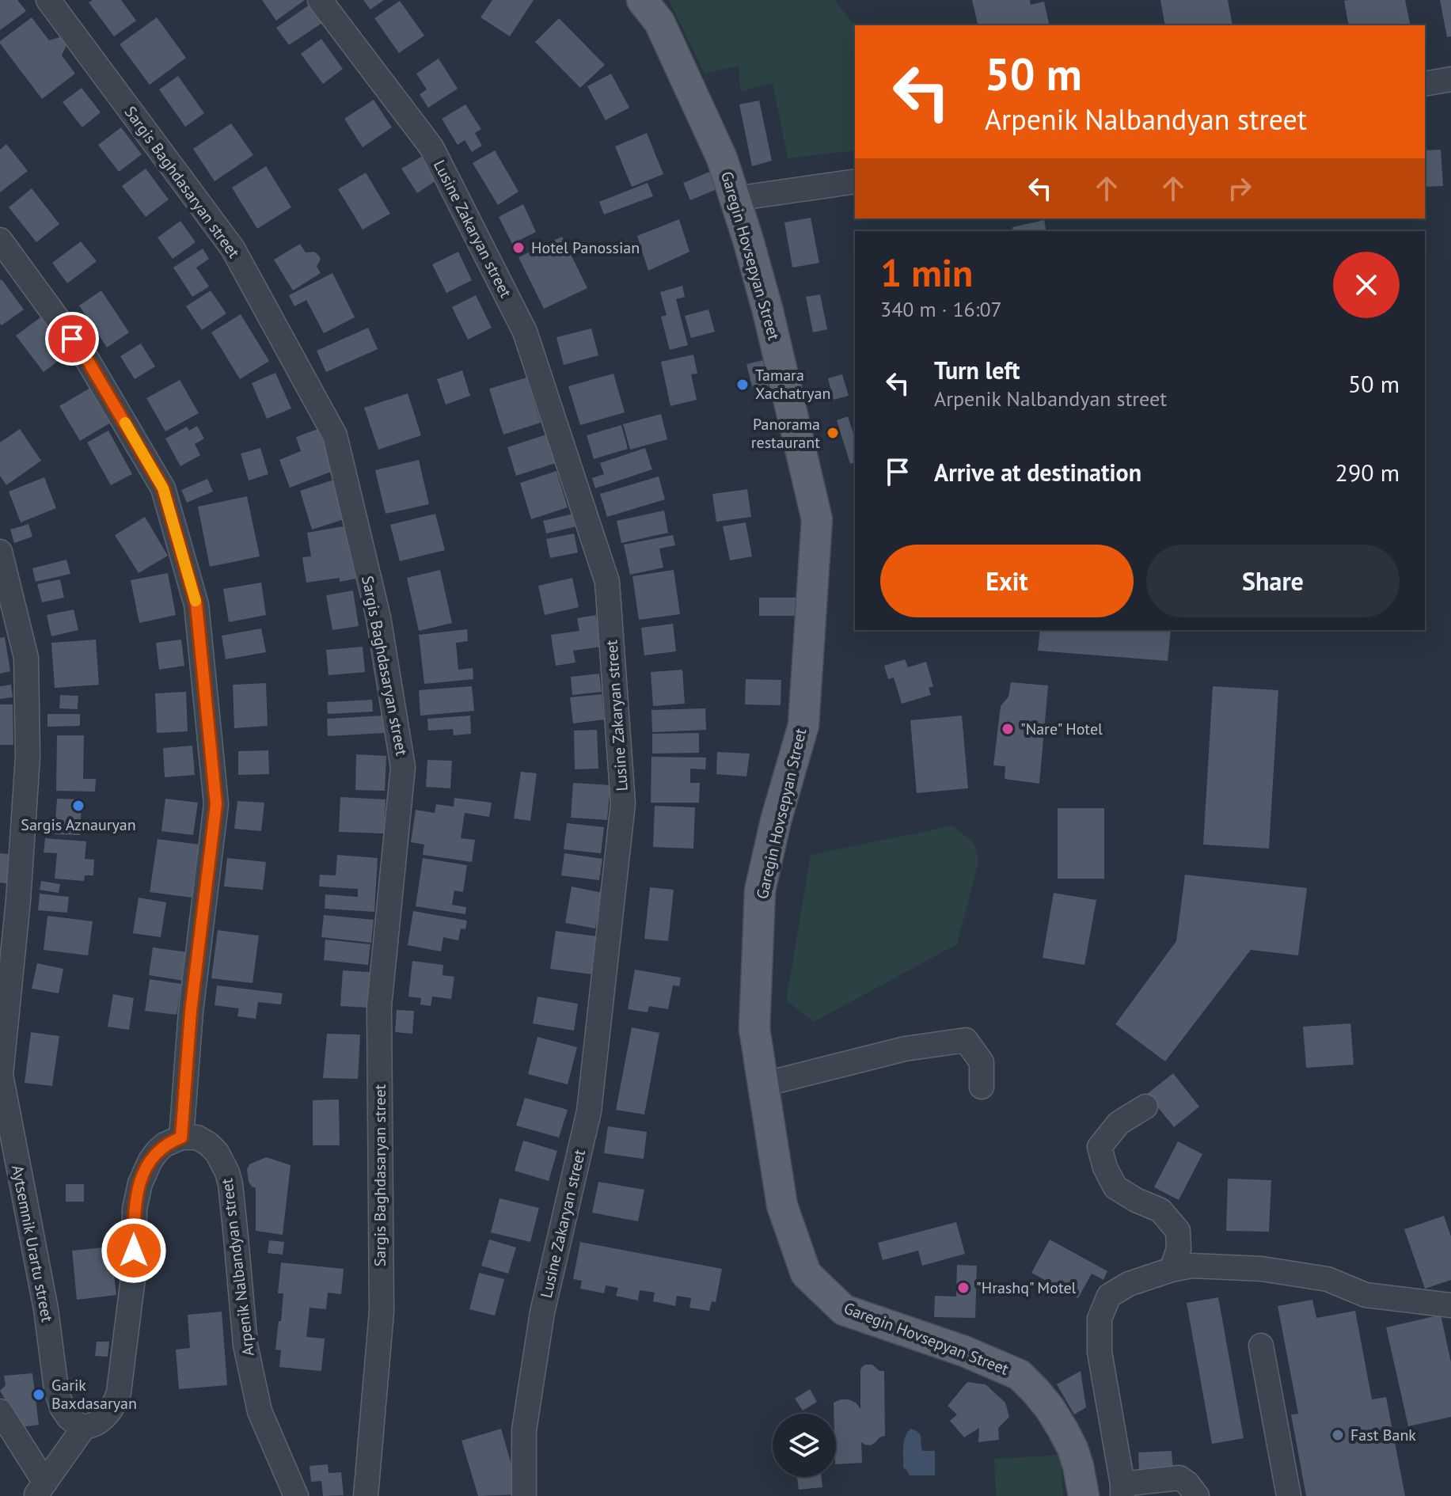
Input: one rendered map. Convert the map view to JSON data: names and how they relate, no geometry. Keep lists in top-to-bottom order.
{
  "streets": {
    "main road": ["Garegin Hovsepyan Street"],
    "street": [
      "Sargis Baghdasaryan street",
      "Lusine Zakaryan street",
      "Aytsemnik Urartu street",
      "Arpenik Nalbandyan street"
    ]
  },
  "places": [
    "Hotel Panossian",
    "Tamara Xachatryan",
    "Panorama restaurant",
    "\"Nare\" Hotel",
    "Sargis Aznauryan",
    "\"Hrashq\" Motel",
    "Garik Baxdasaryan",
    "Fast Bank"
  ],
  "page": {
    "turn": ["50 m", "Arpenik Nalbandyan street"],
    "heading": ["1 min", "340 m · 16:07"],
    "list": [
      {
        "name": "Turn left",
        "note": "Arpenik Nalbandyan street",
        "value": "50 m"
      },
      {
        "name": "Arrive at destination",
        "value": "290 m"
      }
    ],
    "buttons": ["Exit", "Share"]
  }
}
